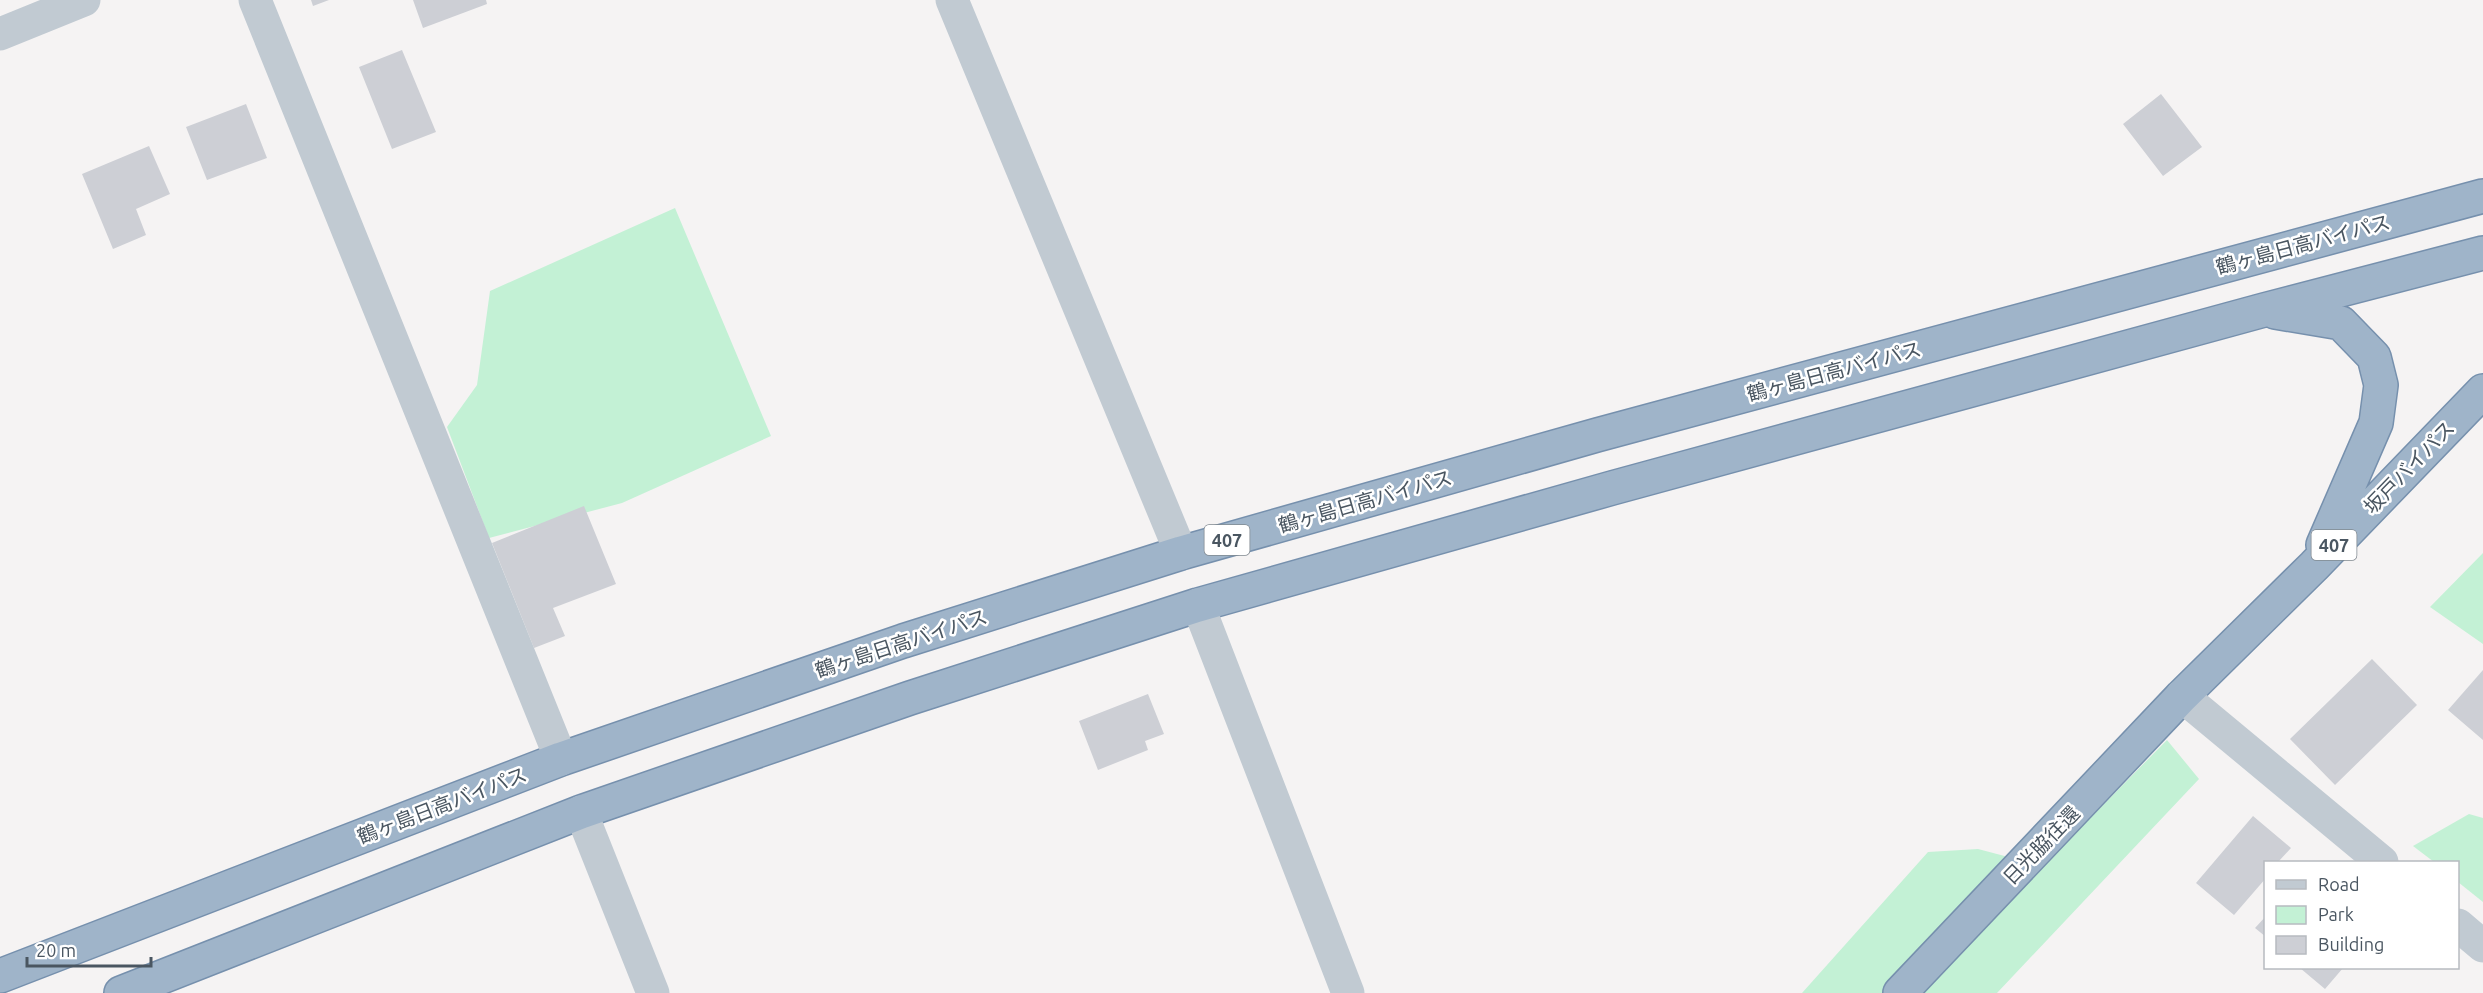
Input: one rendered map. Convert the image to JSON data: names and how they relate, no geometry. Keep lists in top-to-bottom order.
{
  "streets": {
    "highway": [
      "鶴ヶ島日高バイパス",
      "坂戸バイパス",
      "407",
      "日光脇往還"
    ]
  },
  "crossings": [
    ["坂戸バイパス", "日光脇往還"]
  ],
  "legend": ["Road", "Park", "Building"],
  "scale_bar": "20 m"
}
